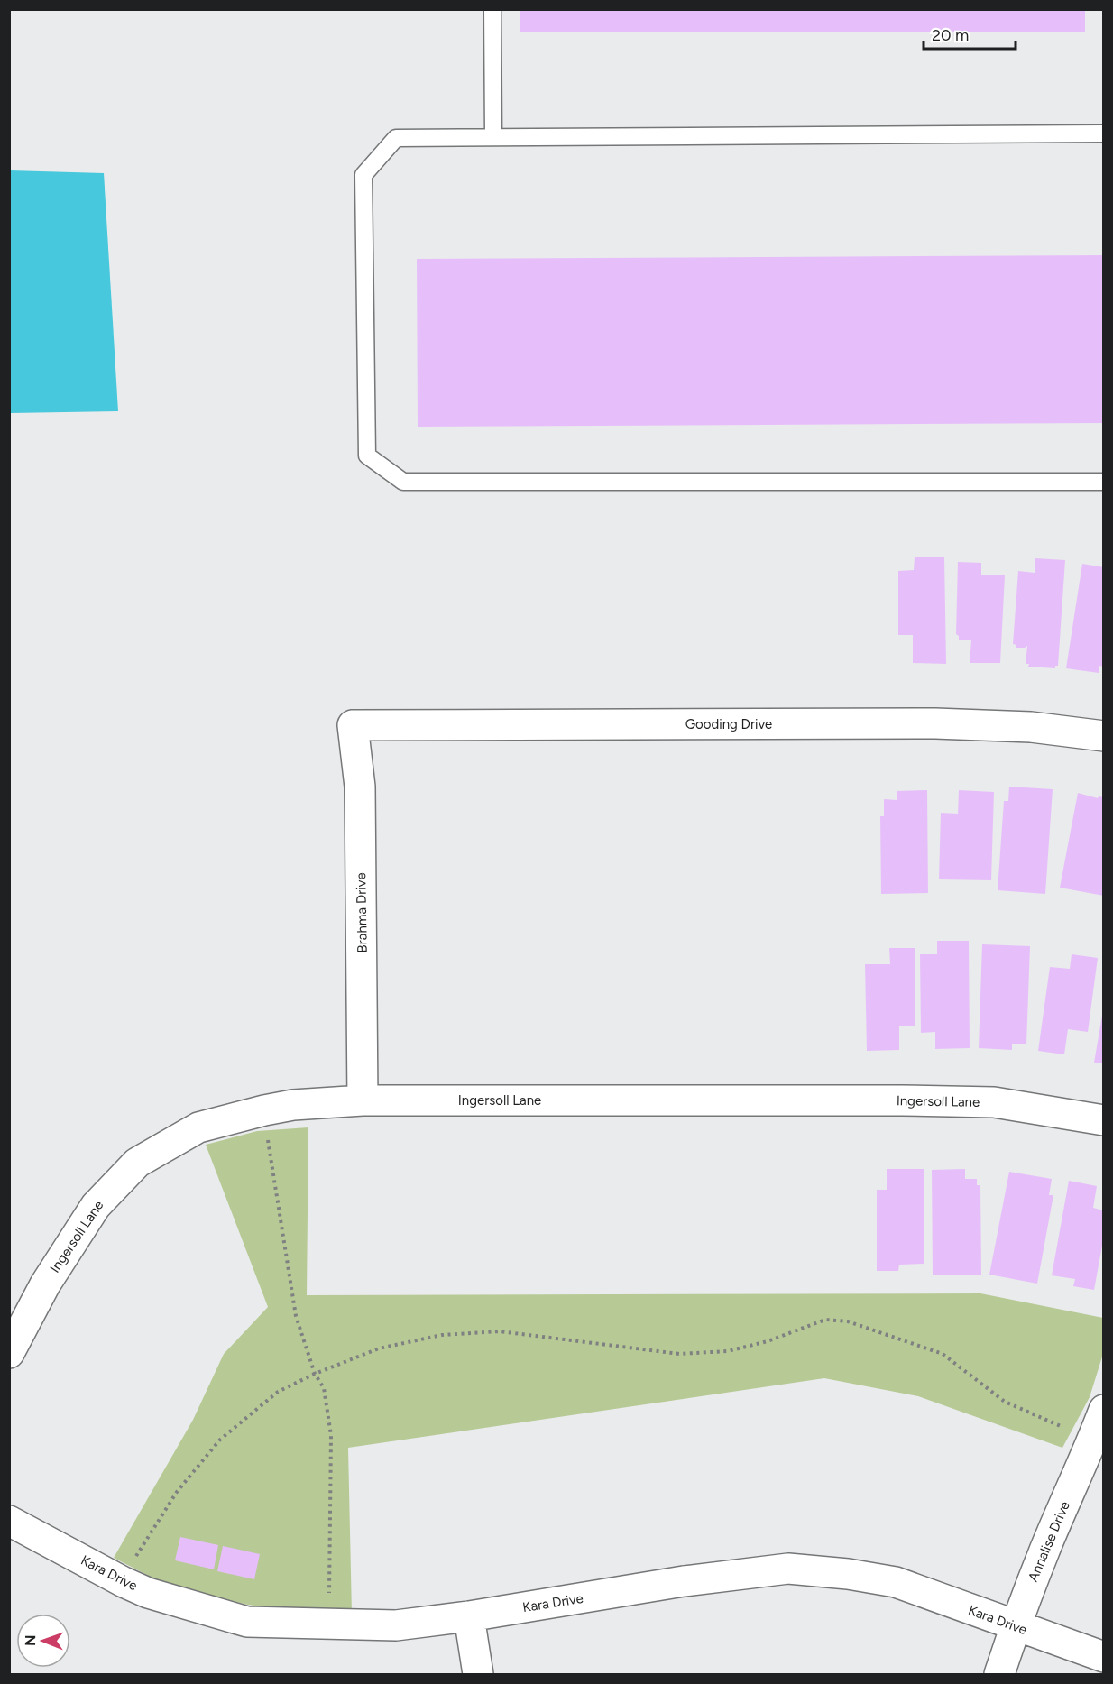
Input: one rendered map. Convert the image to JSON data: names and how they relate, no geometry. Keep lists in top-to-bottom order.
{
  "streets": {
    "street": [
      "Gooding Drive",
      "Brahma Drive",
      "Ingersoll Lane",
      "Annalise Drive",
      "Kara Drive"
    ]
  },
  "crossings": [
    ["Gooding Drive", "Brahma Drive"],
    ["Brahma Drive", "Ingersoll Lane"],
    ["Annalise Drive", "Kara Drive"]
  ],
  "scale_bar": "20 m",
  "north": "left"
}
